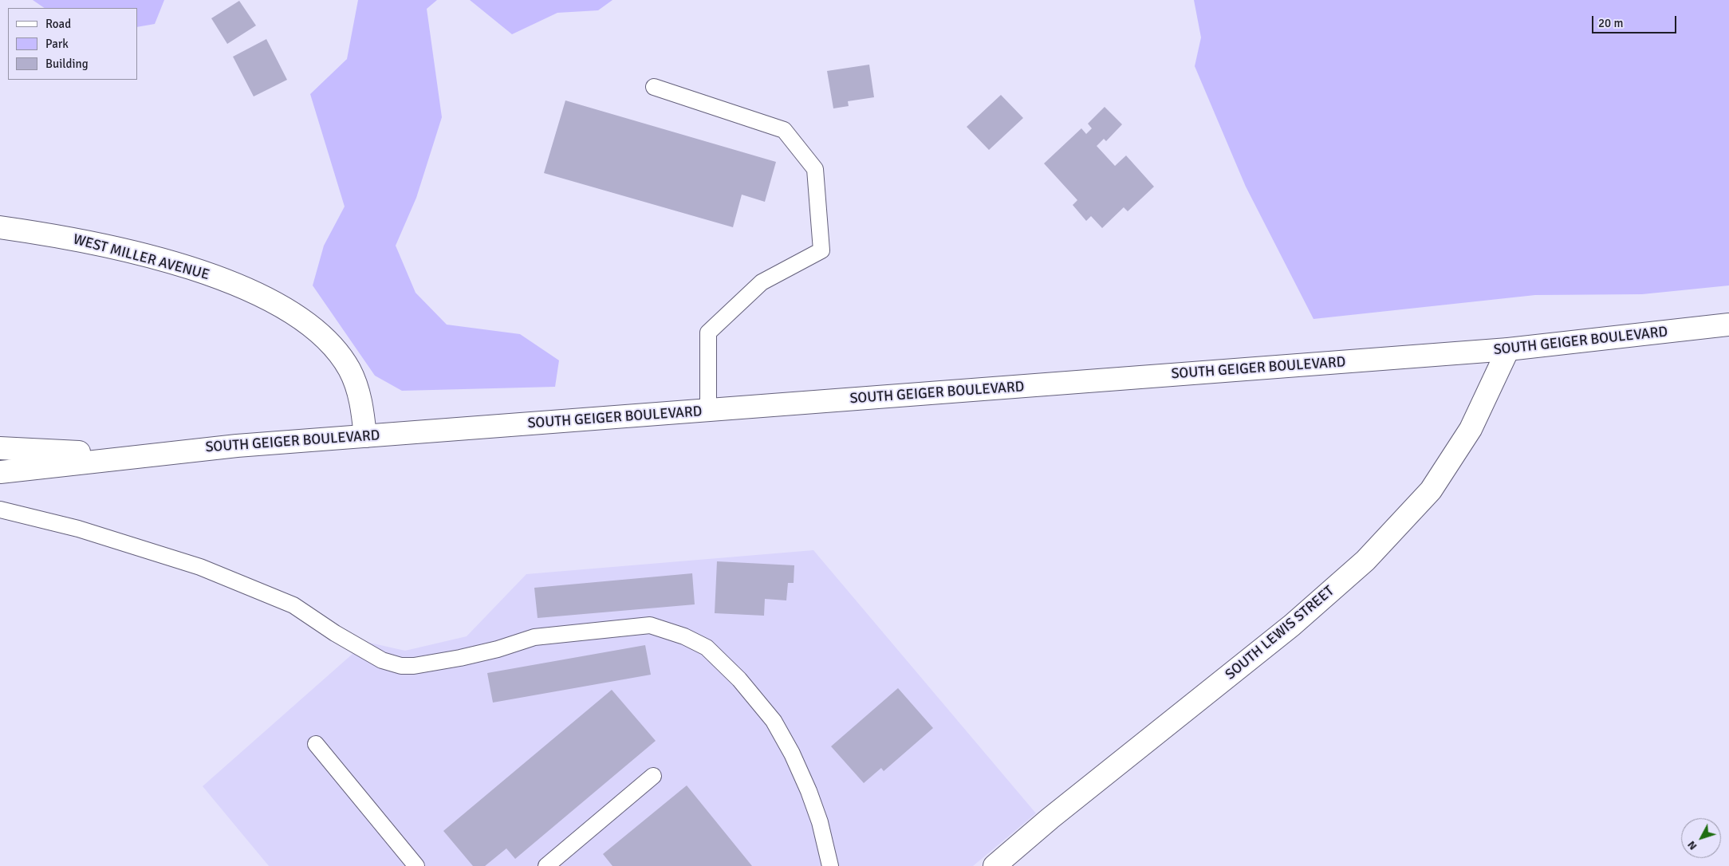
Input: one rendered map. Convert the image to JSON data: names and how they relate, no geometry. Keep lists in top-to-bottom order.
{
  "streets": {
    "street": ["WEST MILLER AVENUE", "SOUTH GEIGER BOULEVARD", "SOUTH LEWIS STREET"]
  },
  "crossings": [
    ["WEST MILLER AVENUE", "SOUTH GEIGER BOULEVARD"],
    ["SOUTH GEIGER BOULEVARD", "SOUTH LEWIS STREET"]
  ],
  "legend": ["Road", "Park", "Building"],
  "scale_bar": "20 m",
  "north": "bottom left"
}
